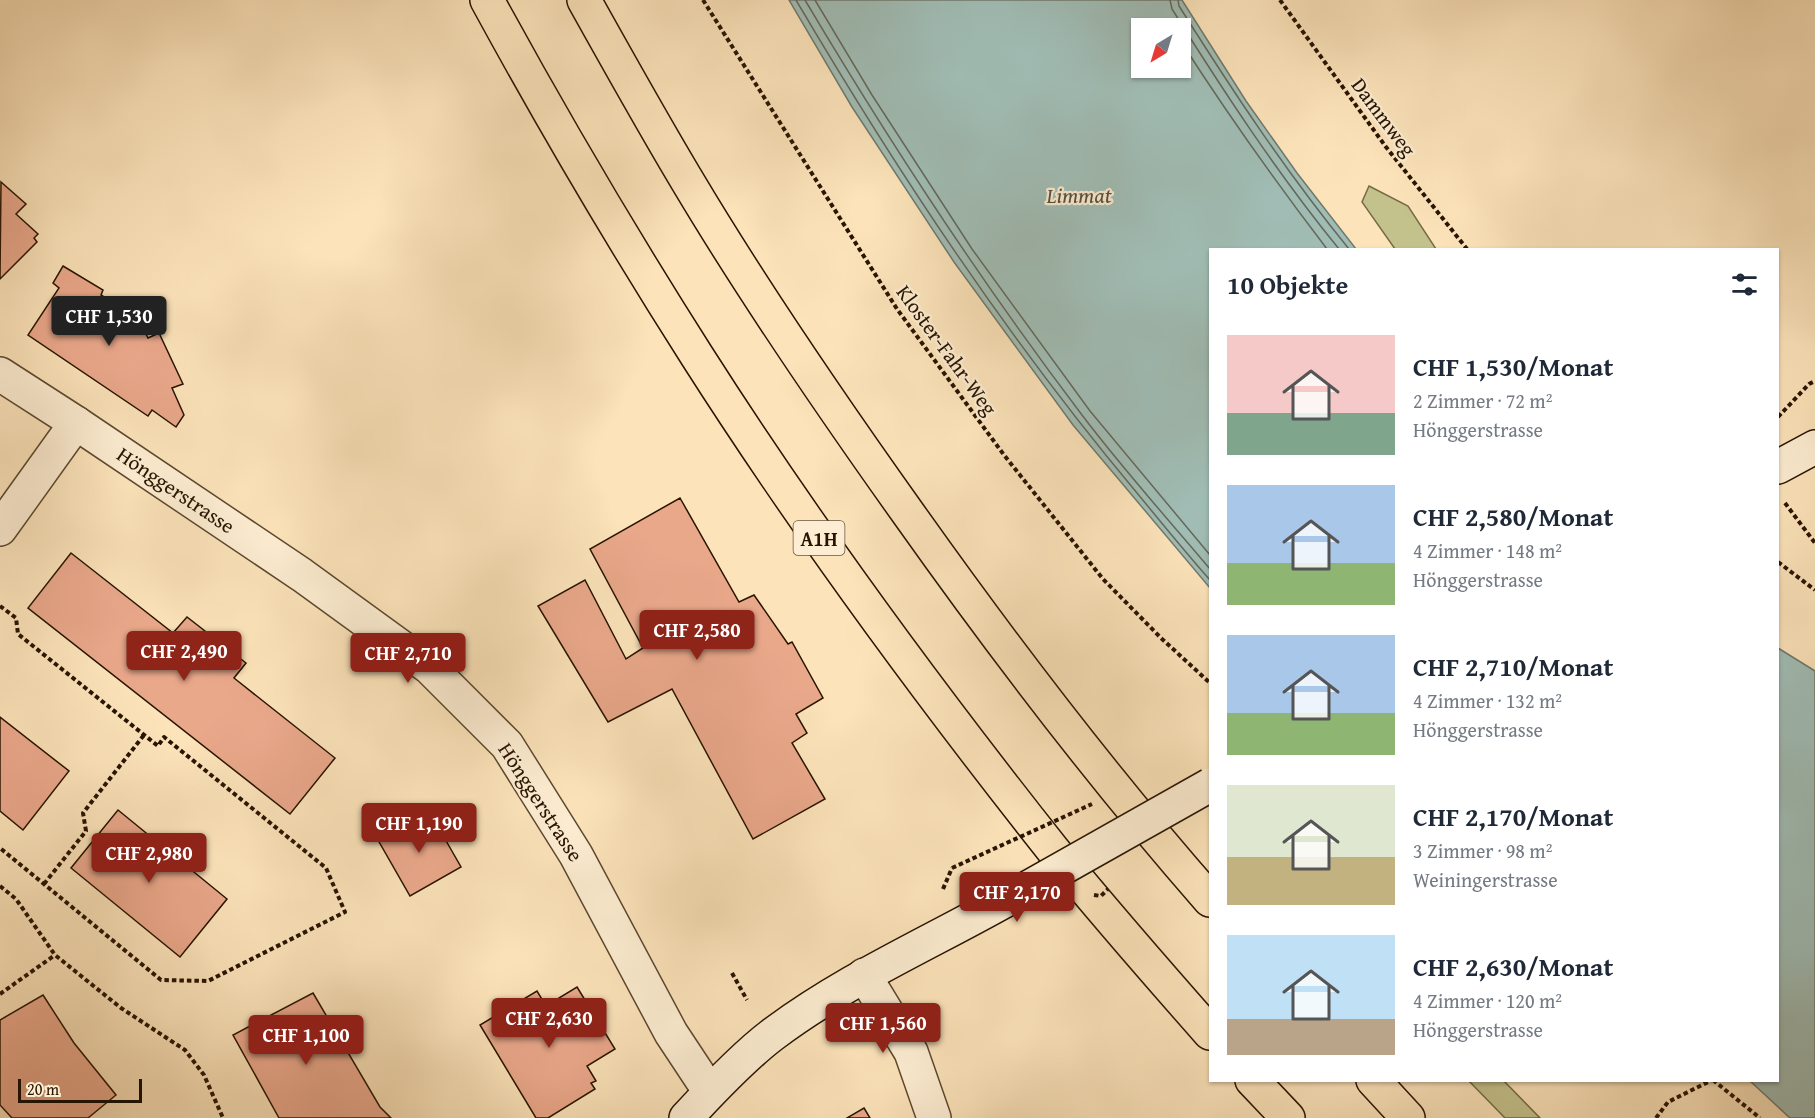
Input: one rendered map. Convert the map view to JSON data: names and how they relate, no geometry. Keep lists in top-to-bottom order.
{
  "streets": {
    "highway": ["A1H"],
    "street": ["Hönggerstrasse"],
    "path": ["Dammweg", "Kloster-Fahr-Weg"]
  },
  "water": ["Limmat"],
  "scale_bar": "20 m",
  "north": "bottom left",
  "page": {
    "heading": "10 Objekte",
    "price": [
      "CHF 1,530",
      "CHF 2,580",
      "CHF 2,490",
      "CHF 2,710",
      "CHF 1,190",
      "CHF 2,980",
      "CHF 2,170",
      "CHF 2,630",
      "CHF 1,560",
      "CHF 1,100"
    ],
    "list": [
      {
        "name": "CHF 1,530/Monat",
        "note": "2 Zimmer · 72 m² · Hönggerstrasse"
      },
      {
        "name": "CHF 2,580/Monat",
        "note": "4 Zimmer · 148 m² · Hönggerstrasse"
      },
      {
        "name": "CHF 2,710/Monat",
        "note": "4 Zimmer · 132 m² · Hönggerstrasse"
      },
      {
        "name": "CHF 2,170/Monat",
        "note": "3 Zimmer · 98 m² · Weiningerstrasse"
      },
      {
        "name": "CHF 2,630/Monat",
        "note": "4 Zimmer · 120 m² · Hönggerstrasse"
      }
    ],
    "scale": "20 m"
  }
}
